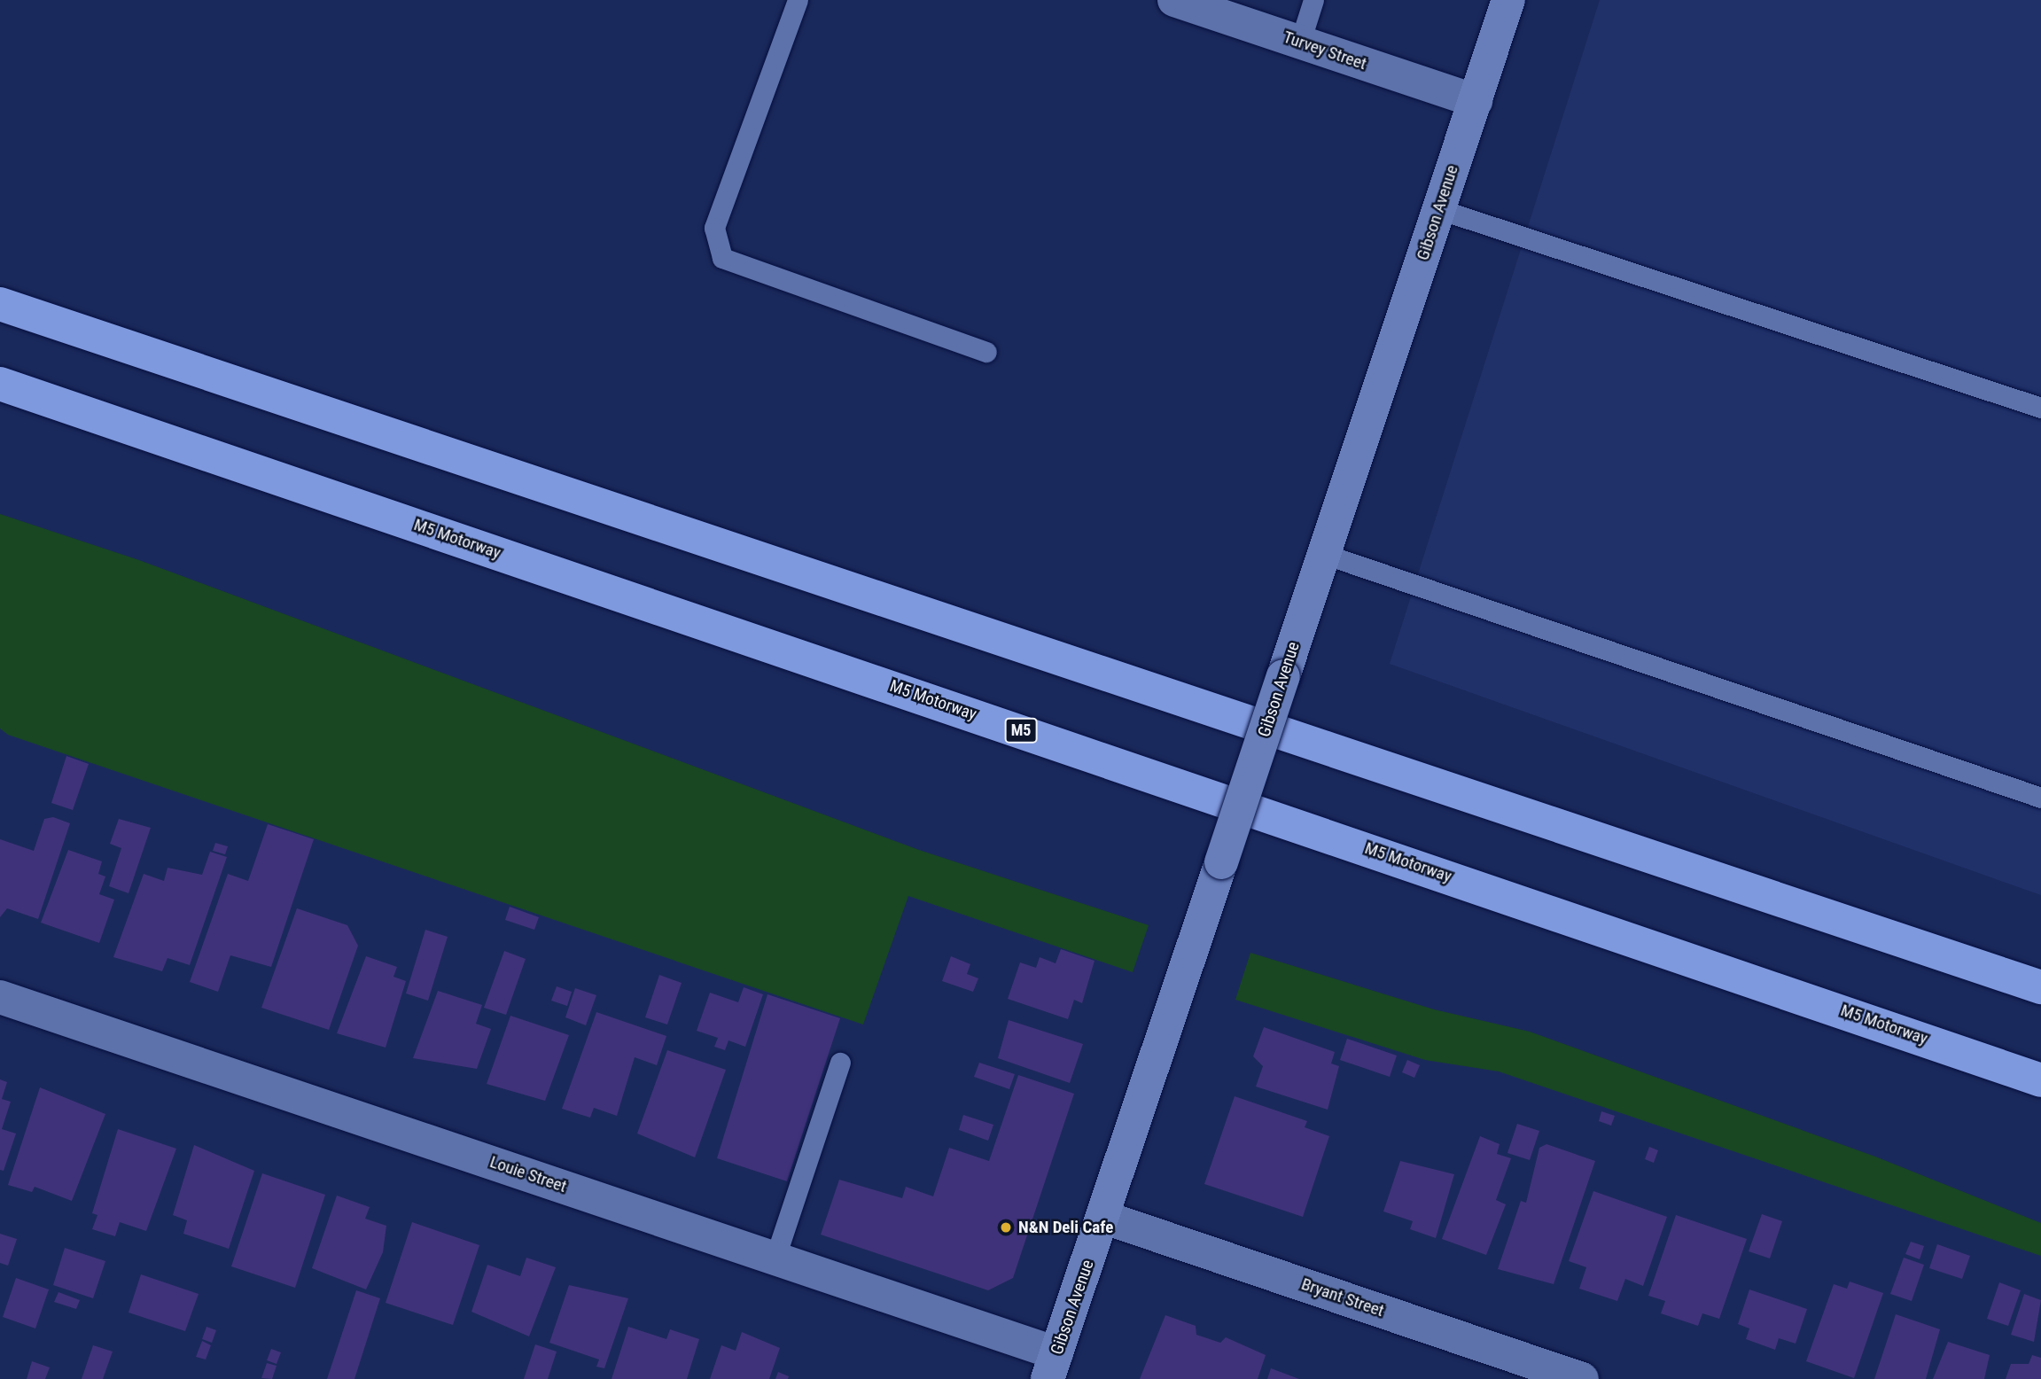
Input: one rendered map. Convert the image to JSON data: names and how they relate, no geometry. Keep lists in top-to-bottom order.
{
  "streets": {
    "highway": ["M5 Motorway", "M5"],
    "main road": ["Gibson Avenue"],
    "street": ["Turvey Street", "Louie Street", "Bryant Street"]
  },
  "crossings": [
    ["Turvey Street", "Gibson Avenue"],
    ["Gibson Avenue", "Louie Street"],
    ["Gibson Avenue", "Bryant Street"]
  ],
  "places": ["N&N Deli Cafe"]
}
